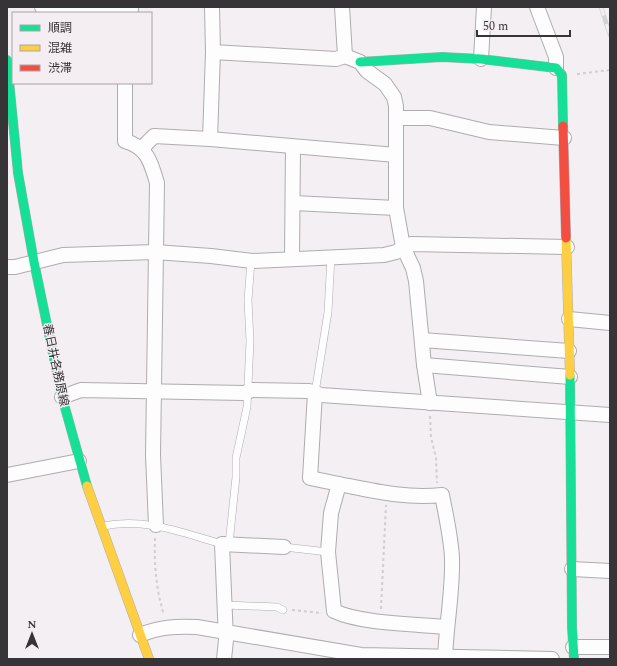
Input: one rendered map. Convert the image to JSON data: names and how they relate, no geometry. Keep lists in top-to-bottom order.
{
  "streets": {
    "street": ["春日井各務原線"]
  },
  "legend": ["順調", "混雑", "渋滞"],
  "scale_bar": "50 m",
  "north": "top"
}
